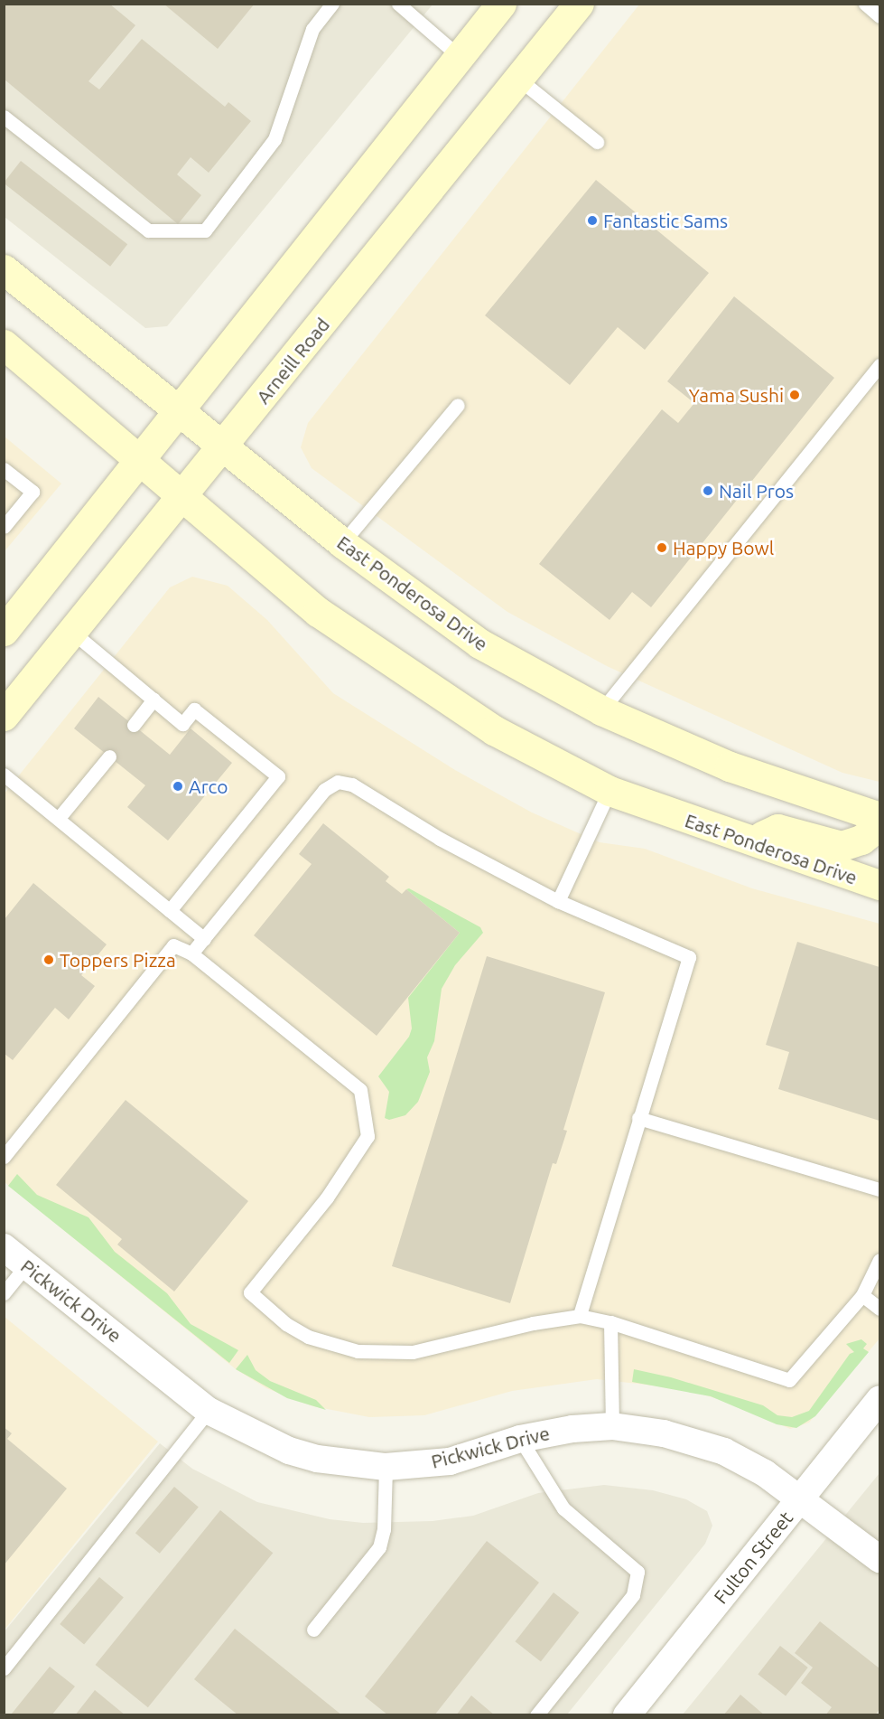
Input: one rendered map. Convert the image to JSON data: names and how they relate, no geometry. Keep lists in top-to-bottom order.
{
  "streets": {
    "main road": ["Arneill Road", "East Ponderosa Drive"],
    "street": ["Pickwick Drive", "Fulton Street"]
  },
  "crossings": [
    ["Arneill Road", "East Ponderosa Drive"],
    ["Pickwick Drive", "Fulton Street"]
  ],
  "places": [
    "Fantastic Sams",
    "Yama Sushi",
    "Nail Pros",
    "Happy Bowl",
    "Arco",
    "Toppers Pizza"
  ]
}
